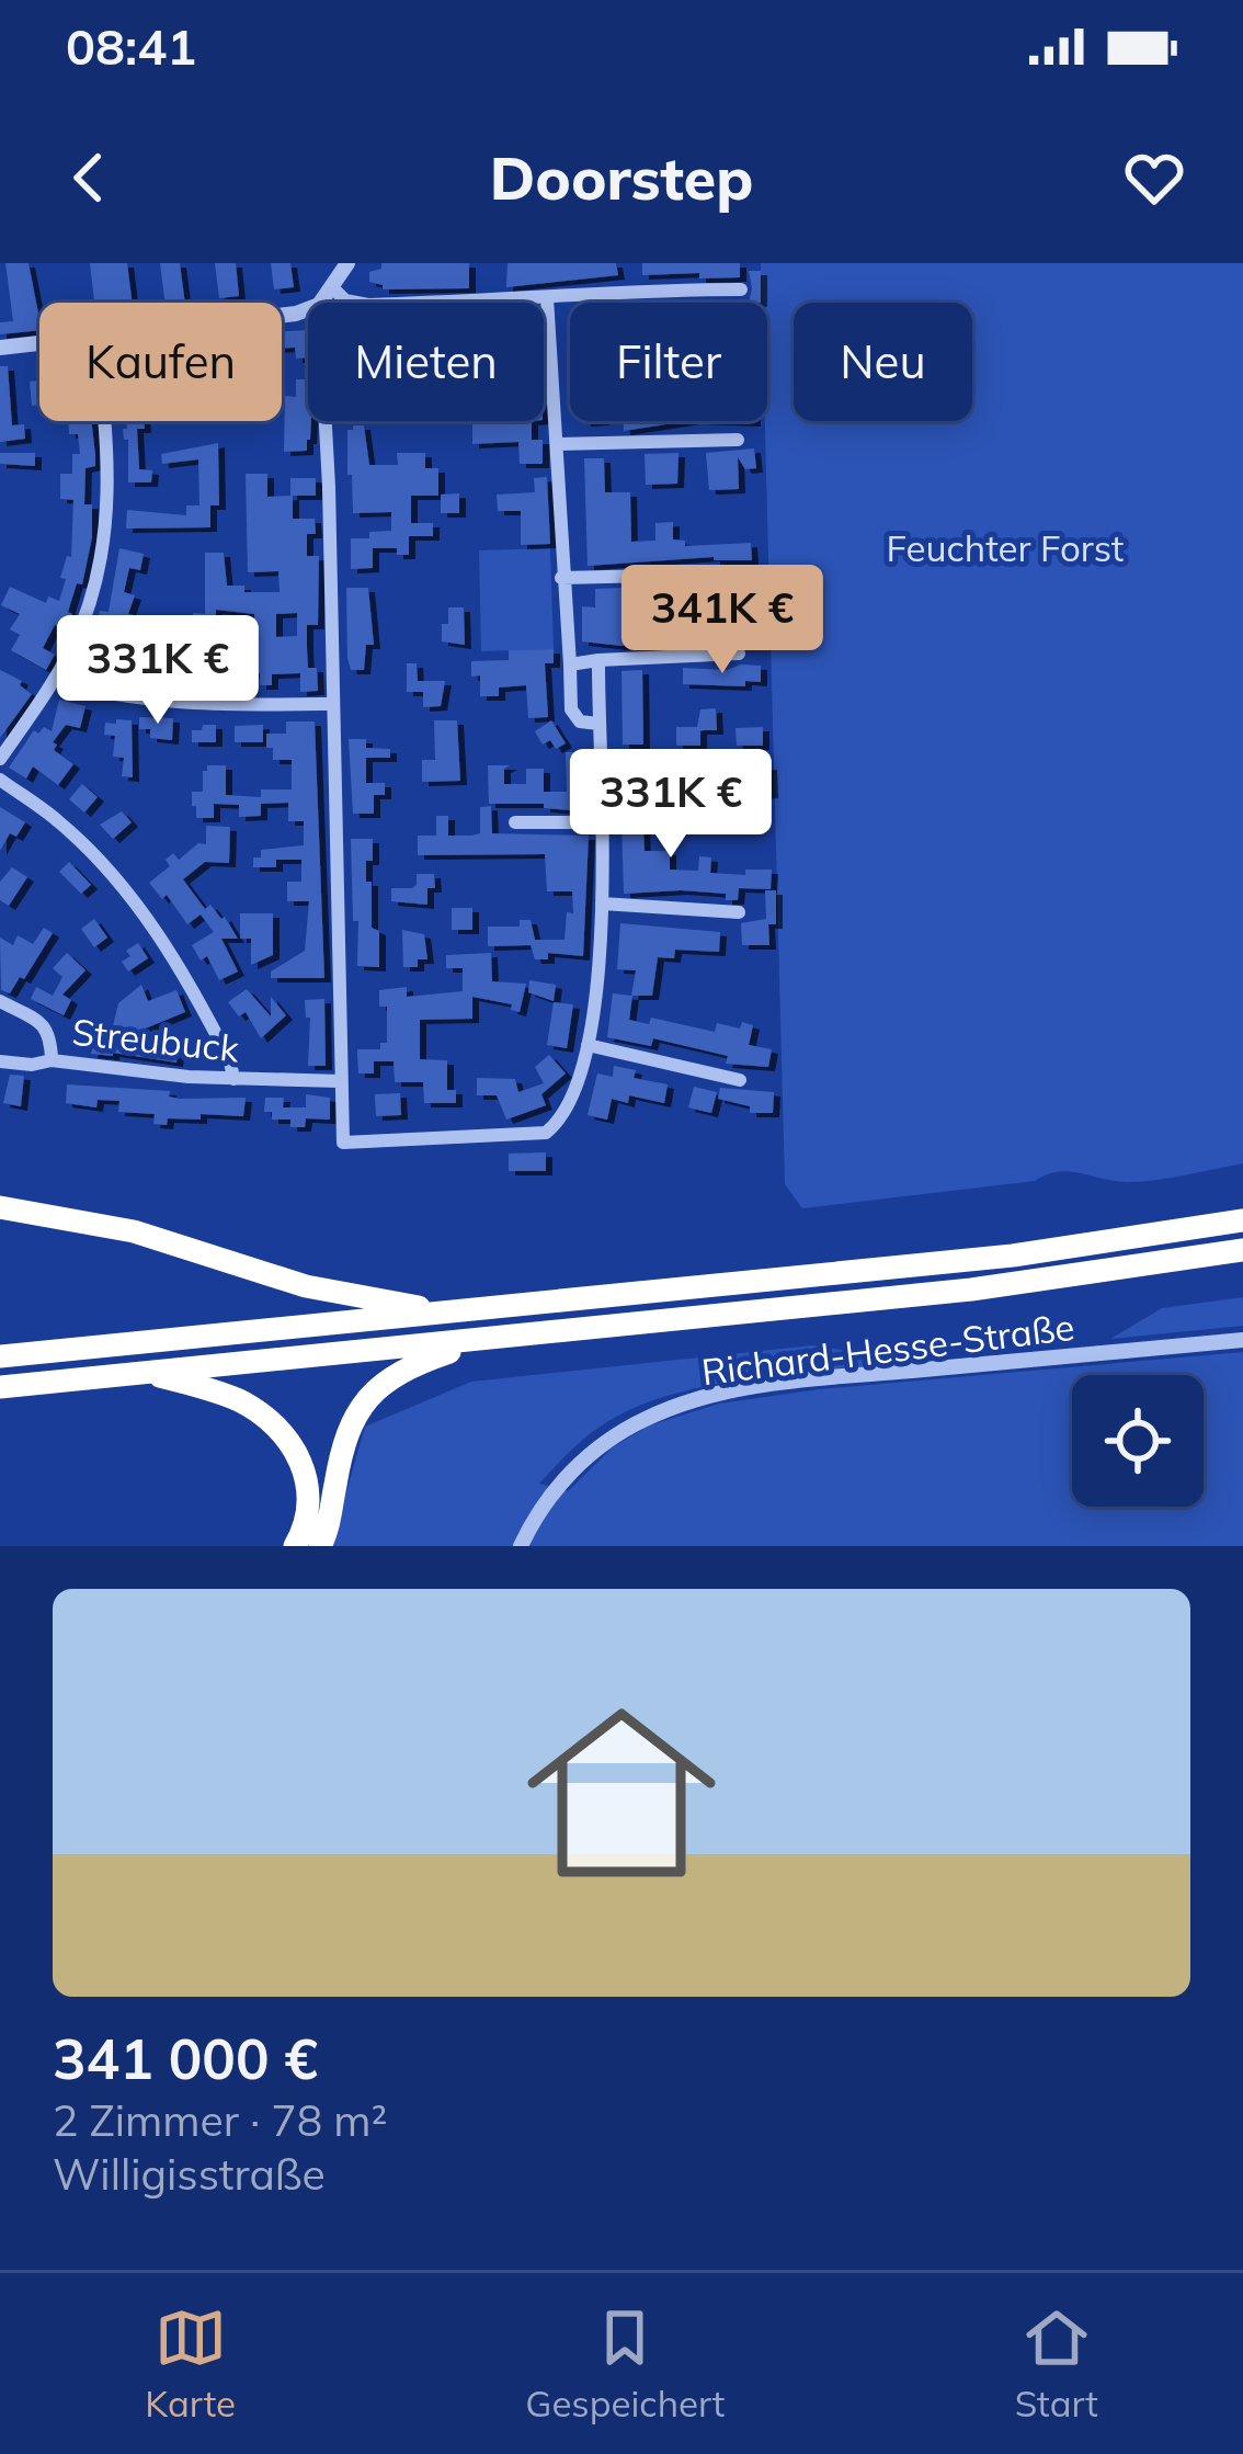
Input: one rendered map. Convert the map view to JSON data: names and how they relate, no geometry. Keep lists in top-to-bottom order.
{
  "streets": {
    "street": ["Streubuck", "Richard-Hesse-Straße"]
  },
  "parks": ["Feuchter Forst"],
  "page": {
    "status": "08:41",
    "header": "Doorstep",
    "chip": [
      "Kaufen",
      "Mieten",
      "Filter",
      "Neu"
    ],
    "price": ["341K €", "331K €", "331K €"],
    "list": [
      {
        "name": "341 000 €",
        "note": "2 Zimmer · 78 m² · Willigisstraße"
      }
    ],
    "tabs": ["Karte", "Gespeichert", "Start"]
  }
}
